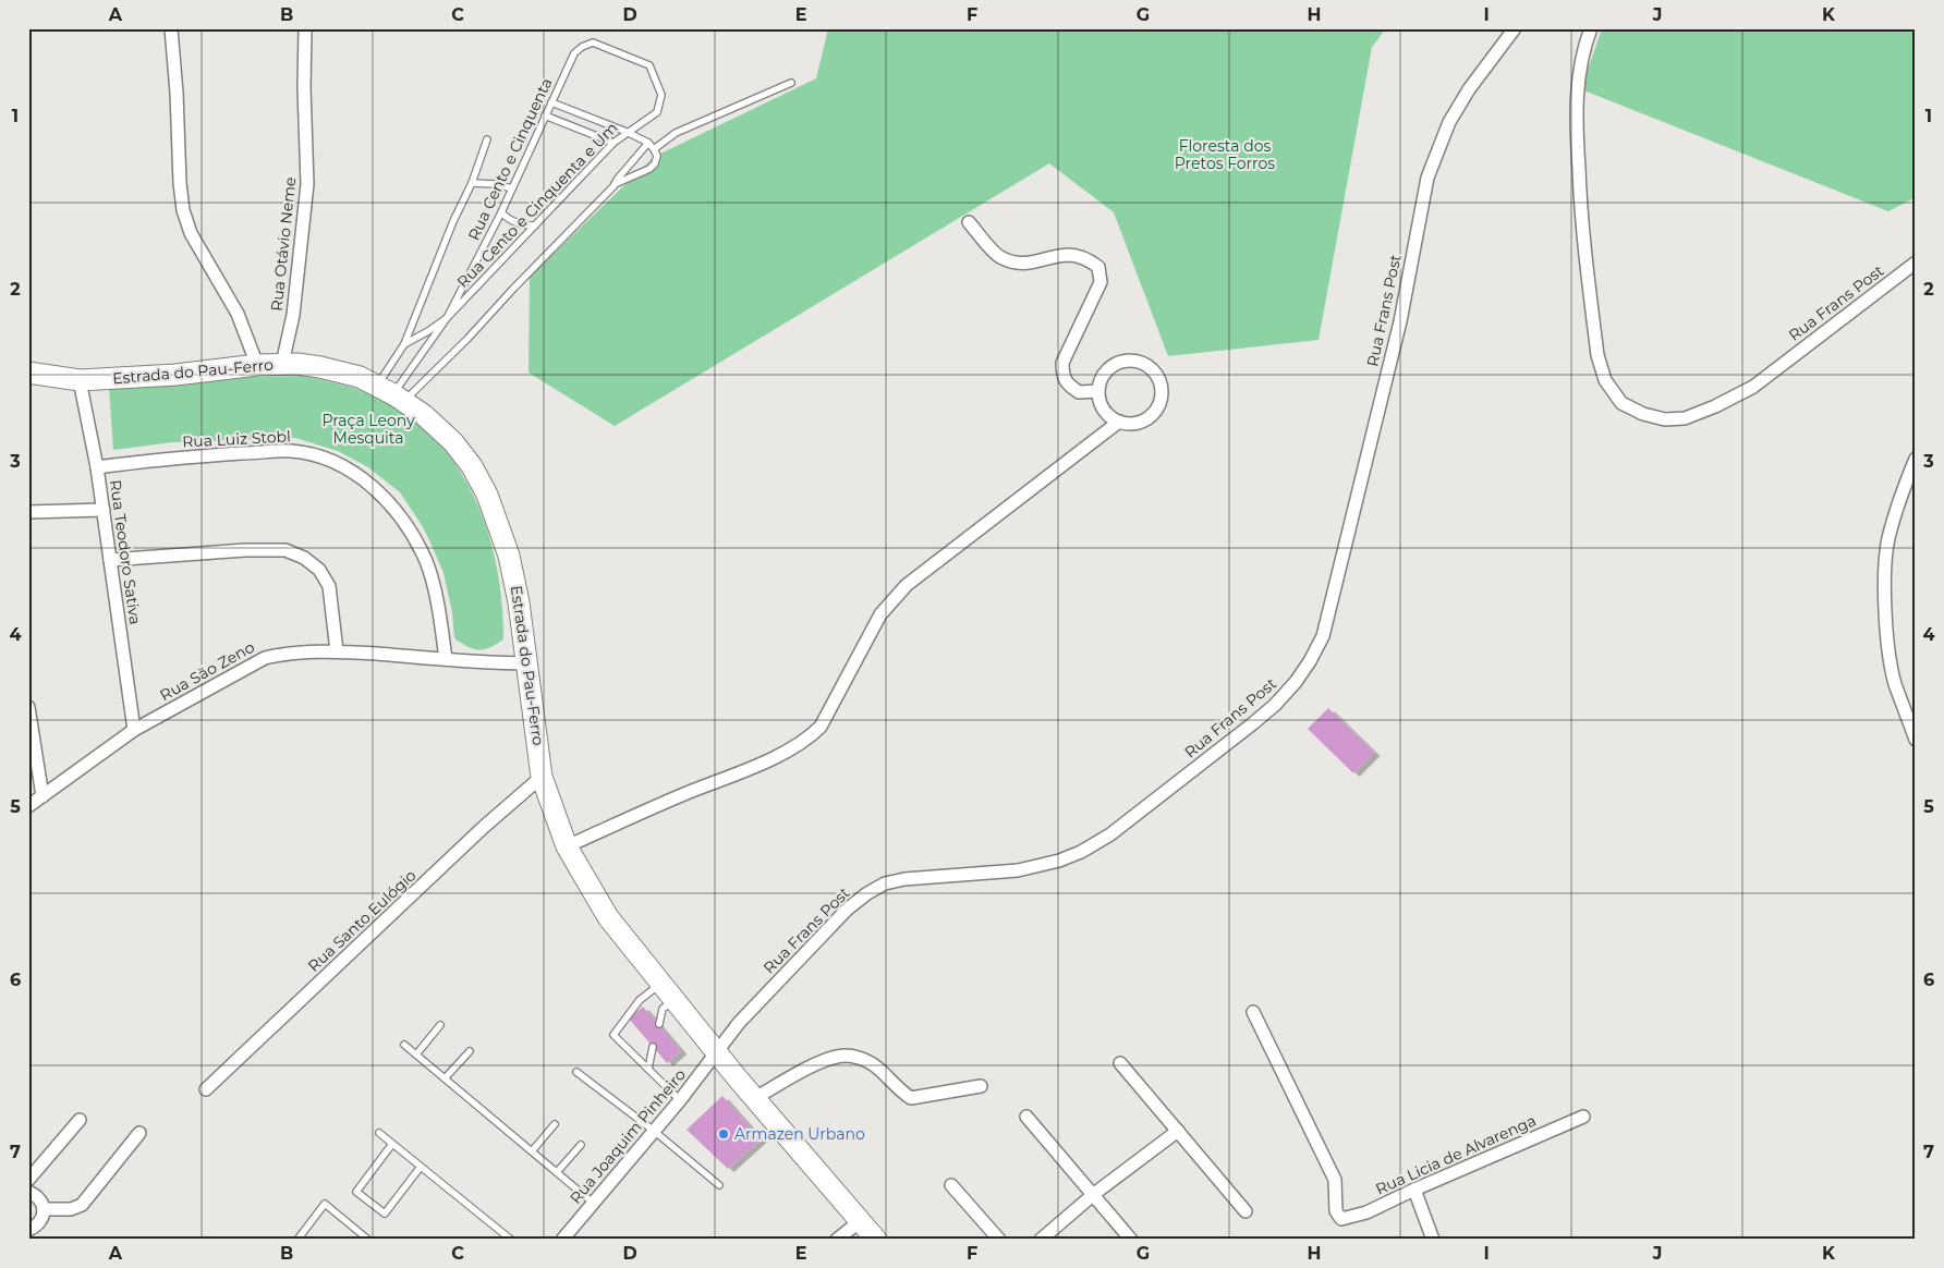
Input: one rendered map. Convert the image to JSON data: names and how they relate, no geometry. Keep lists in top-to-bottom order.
{
  "streets": {
    "main road": ["Estrada do Pau-Ferro"],
    "street": [
      "Rua Otávio Neme",
      "Rua Frans Post",
      "Rua Luiz Stobl",
      "Rua Teodoro Sativa",
      "Rua São Zeno",
      "Rua Santo Eulógio",
      "Rua Joaquim Pinheiro",
      "Rua Licia de Alvarenga"
    ],
    "lane": ["Rua Cento e Cinquenta", "Rua Cento e Cinquenta e Um"]
  },
  "crossings": [
    ["Rua Cento e Cinquenta", "Rua Cento e Cinquenta e Um"],
    ["Rua Cento e Cinquenta", "Estrada do Pau-Ferro"],
    ["Rua Otávio Neme", "Estrada do Pau-Ferro"],
    ["Rua Frans Post", "Estrada do Pau-Ferro"],
    ["Rua Frans Post", "Rua Joaquim Pinheiro"],
    ["Estrada do Pau-Ferro", "Rua Teodoro Sativa"],
    ["Estrada do Pau-Ferro", "Rua São Zeno"],
    ["Estrada do Pau-Ferro", "Rua Santo Eulógio"],
    ["Estrada do Pau-Ferro", "Rua Joaquim Pinheiro"],
    ["Rua Luiz Stobl", "Rua Teodoro Sativa"],
    ["Rua Luiz Stobl", "Rua São Zeno"],
    ["Rua Teodoro Sativa", "Rua São Zeno"]
  ],
  "parks": ["Floresta dos Pretos Forros", "Praça Leony Mesquita"],
  "places": ["Armazen Urbano"],
  "grid": {
    "columns": [
      "A",
      "B",
      "C",
      "D",
      "E",
      "F",
      "G",
      "H",
      "I",
      "J",
      "K"
    ],
    "rows": [
      "1",
      "2",
      "3",
      "4",
      "5",
      "6",
      "7"
    ]
  }
}
